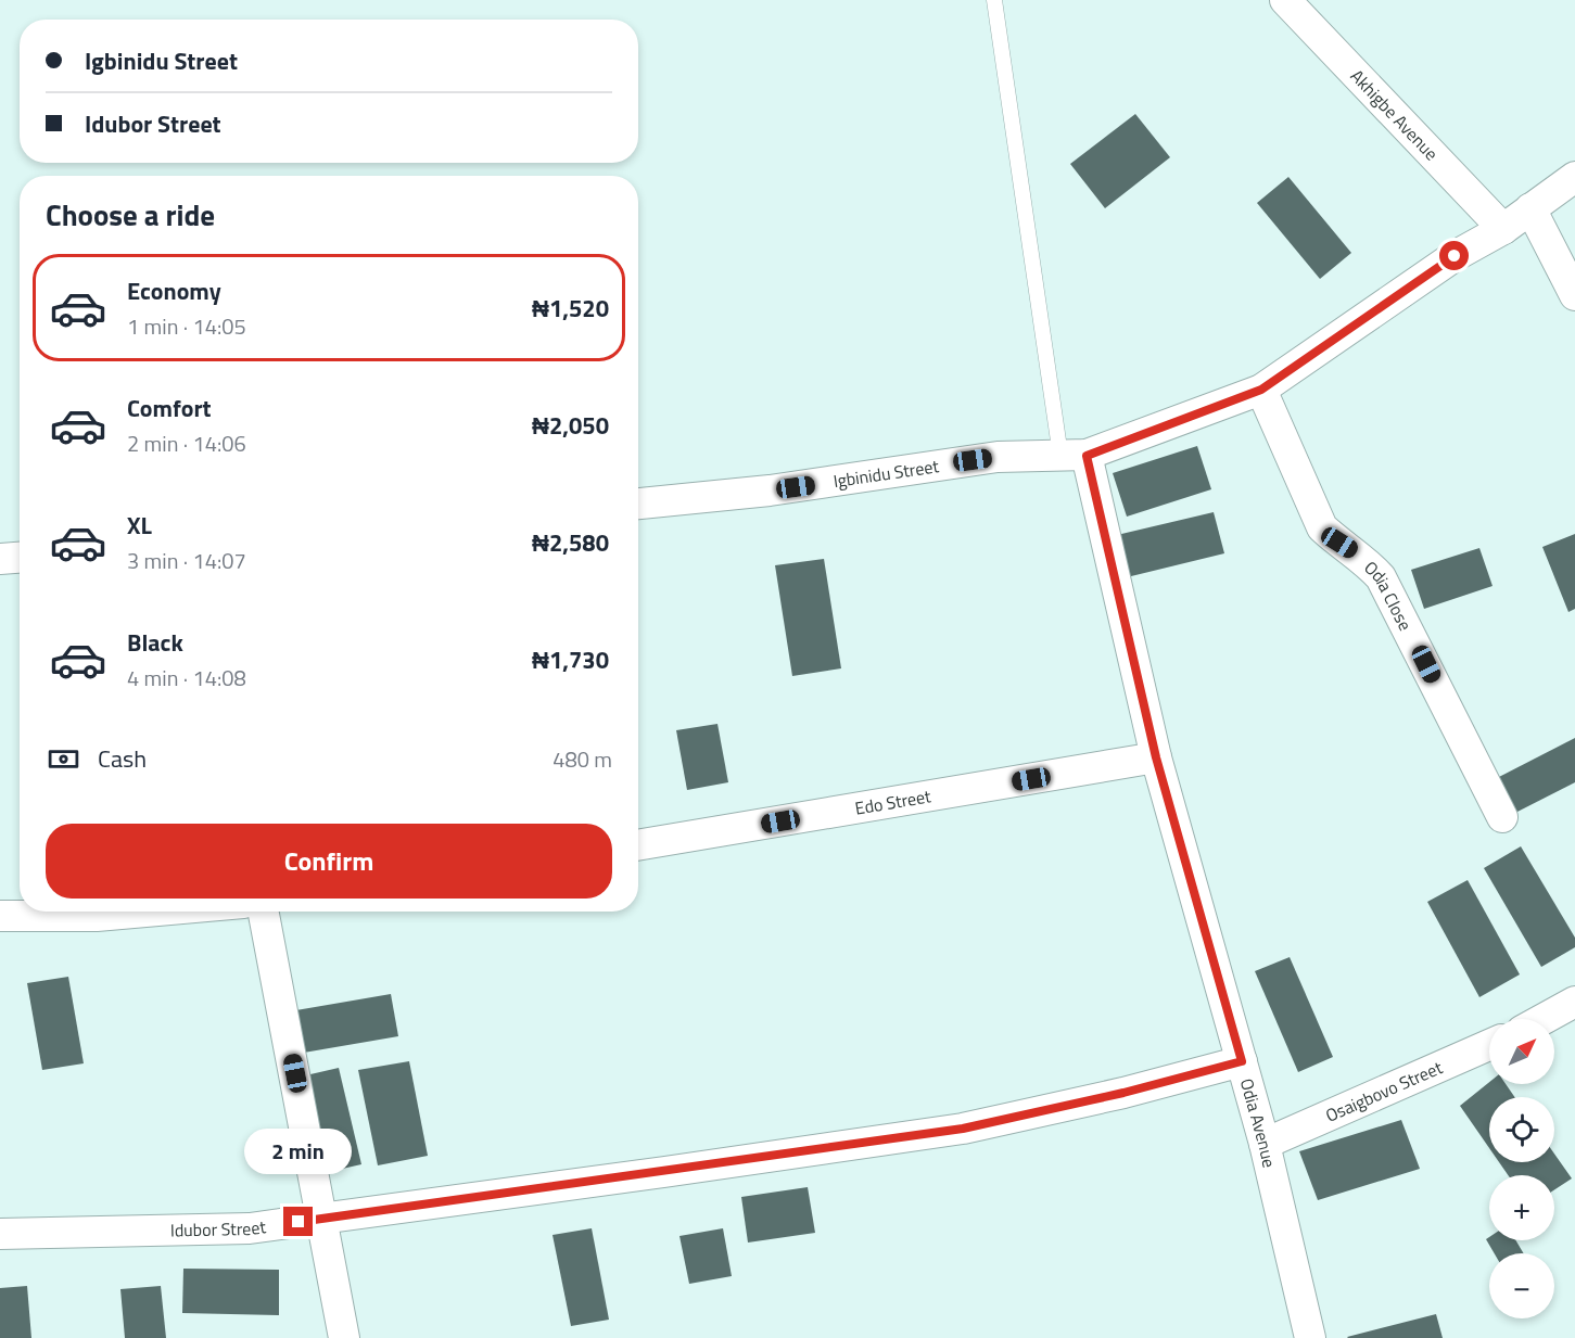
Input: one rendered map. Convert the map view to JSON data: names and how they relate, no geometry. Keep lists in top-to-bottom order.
{
  "streets": {
    "street": [
      "Akhigbe Avenue",
      "Igbinidu Street",
      "Odia Close",
      "Edo Street",
      "Osaigbovo Street",
      "Odia Avenue",
      "Idubor Street"
    ]
  },
  "crossings": [
    ["Akhigbe Avenue", "Igbinidu Street"],
    ["Igbinidu Street", "Odia Close"],
    ["Igbinidu Street", "Odia Avenue"],
    ["Edo Street", "Odia Avenue"],
    ["Osaigbovo Street", "Odia Avenue"],
    ["Odia Avenue", "Idubor Street"]
  ],
  "north": "top right",
  "page": {
    "banner": ["Igbinidu Street", "Idubor Street"],
    "heading": "Choose a ride",
    "list": [
      {
        "name": "Economy",
        "note": "1 min · 14:05",
        "value": "₦1,520"
      },
      {
        "name": "Comfort",
        "note": "2 min · 14:06",
        "value": "₦2,050"
      },
      {
        "name": "XL",
        "note": "3 min · 14:07",
        "value": "₦2,580"
      },
      {
        "name": "Black",
        "note": "4 min · 14:08",
        "value": "₦1,730"
      }
    ],
    "pay": ["Cash", "480 m"],
    "buttons": "Confirm",
    "map_buttons": ["+", "−"],
    "bubble": "2 min"
  }
}
